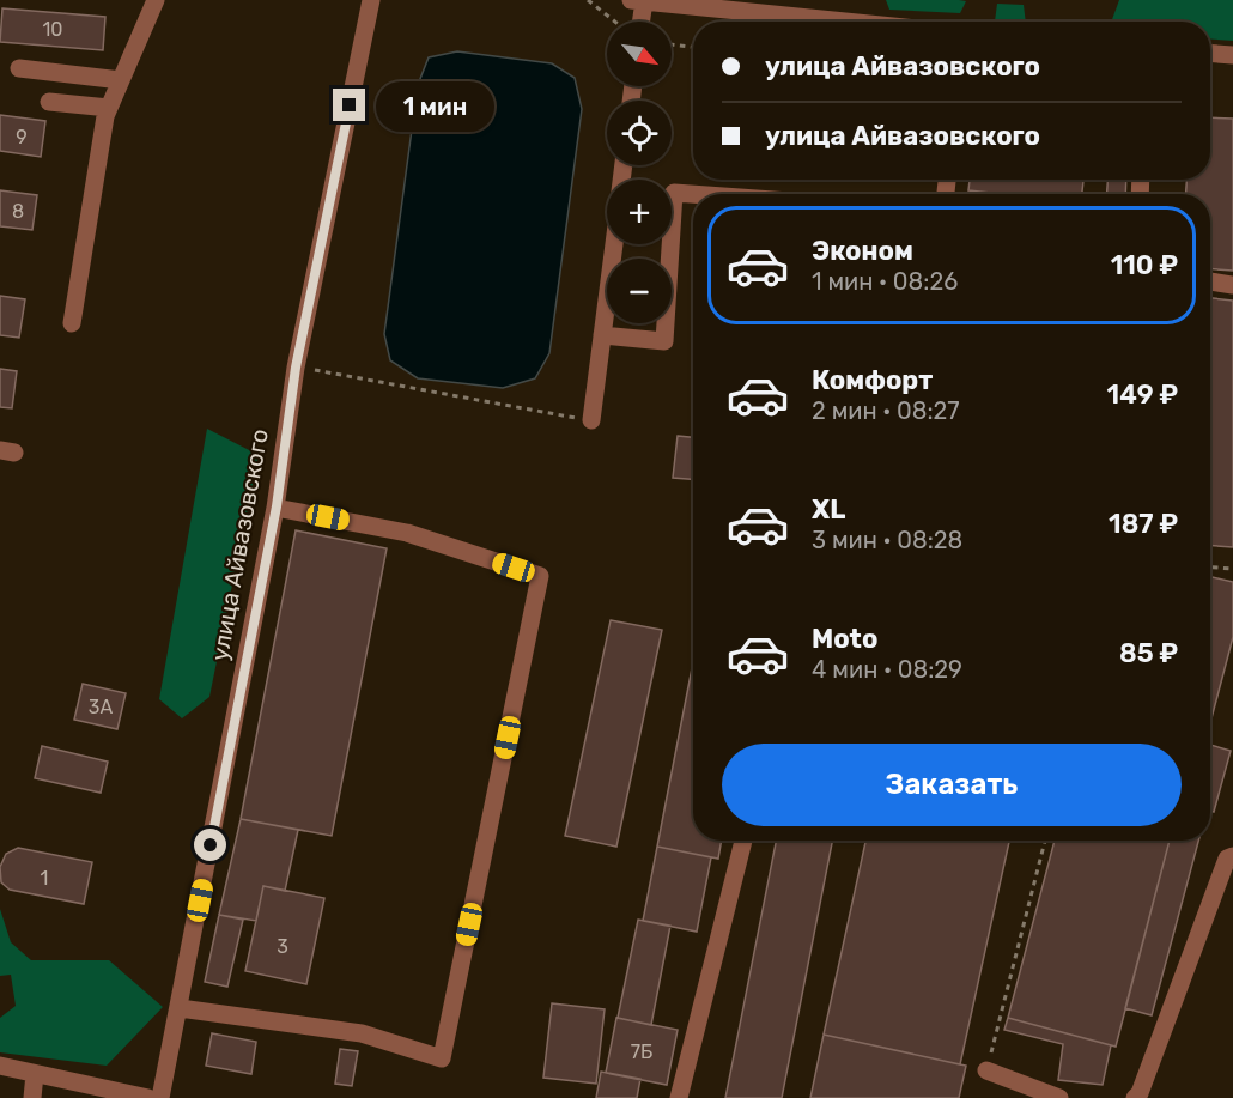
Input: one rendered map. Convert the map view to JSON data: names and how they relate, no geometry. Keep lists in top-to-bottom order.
{
  "streets": {
    "street": ["улица Айвазовского"]
  },
  "house_numbers": [
    "10",
    "9",
    "8",
    "3А",
    "1",
    "3",
    "7Б"
  ],
  "north": "bottom right",
  "page": {
    "map_buttons": ["+", "−"],
    "banner": ["улица Айвазовского", "улица Айвазовского"],
    "bubble": "1 мин",
    "list": [
      {
        "name": "Эконом",
        "note": "1 мин · 08:26",
        "value": "110 ₽"
      },
      {
        "name": "Комфорт",
        "note": "2 мин · 08:27",
        "value": "149 ₽"
      },
      {
        "name": "XL",
        "note": "3 мин · 08:28",
        "value": "187 ₽"
      },
      {
        "name": "Moto",
        "note": "4 мин · 08:29",
        "value": "85 ₽"
      }
    ],
    "buttons": "Заказать"
  }
}
